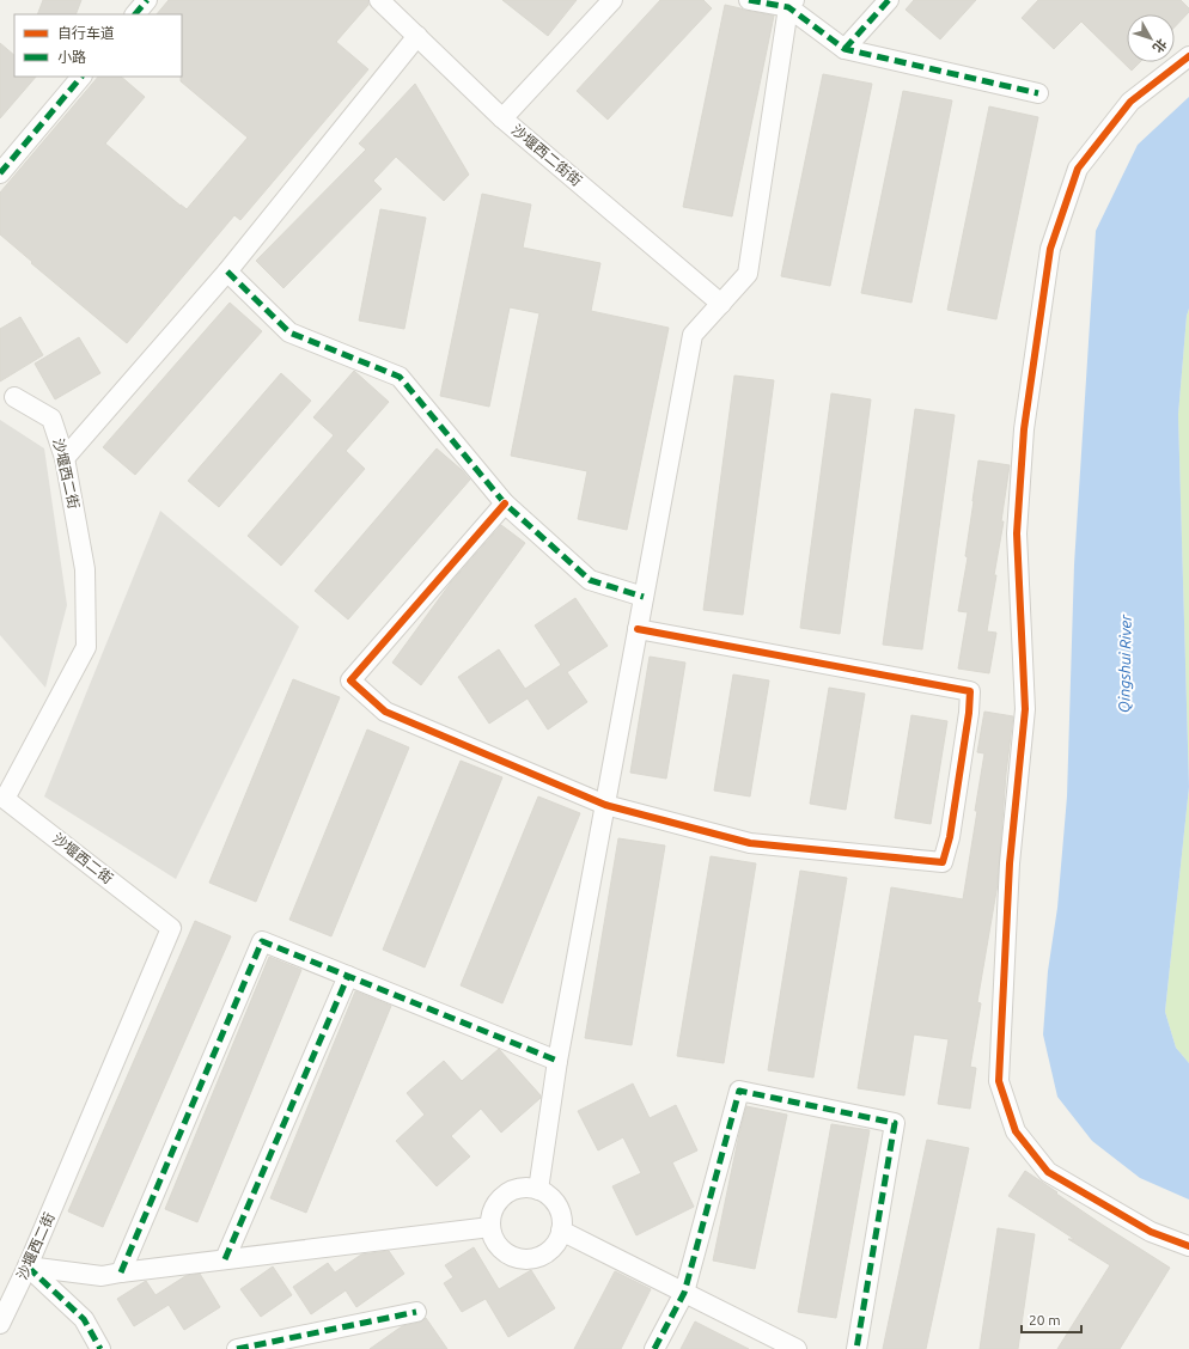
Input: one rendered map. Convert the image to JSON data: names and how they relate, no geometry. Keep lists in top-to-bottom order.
{
  "streets": {
    "street": ["沙堰西二街街", "沙堰西二街"]
  },
  "water": ["Qingshui River"],
  "legend": ["自行车道", "小路"],
  "scale_bar": "20 m",
  "north": "bottom right"
}
